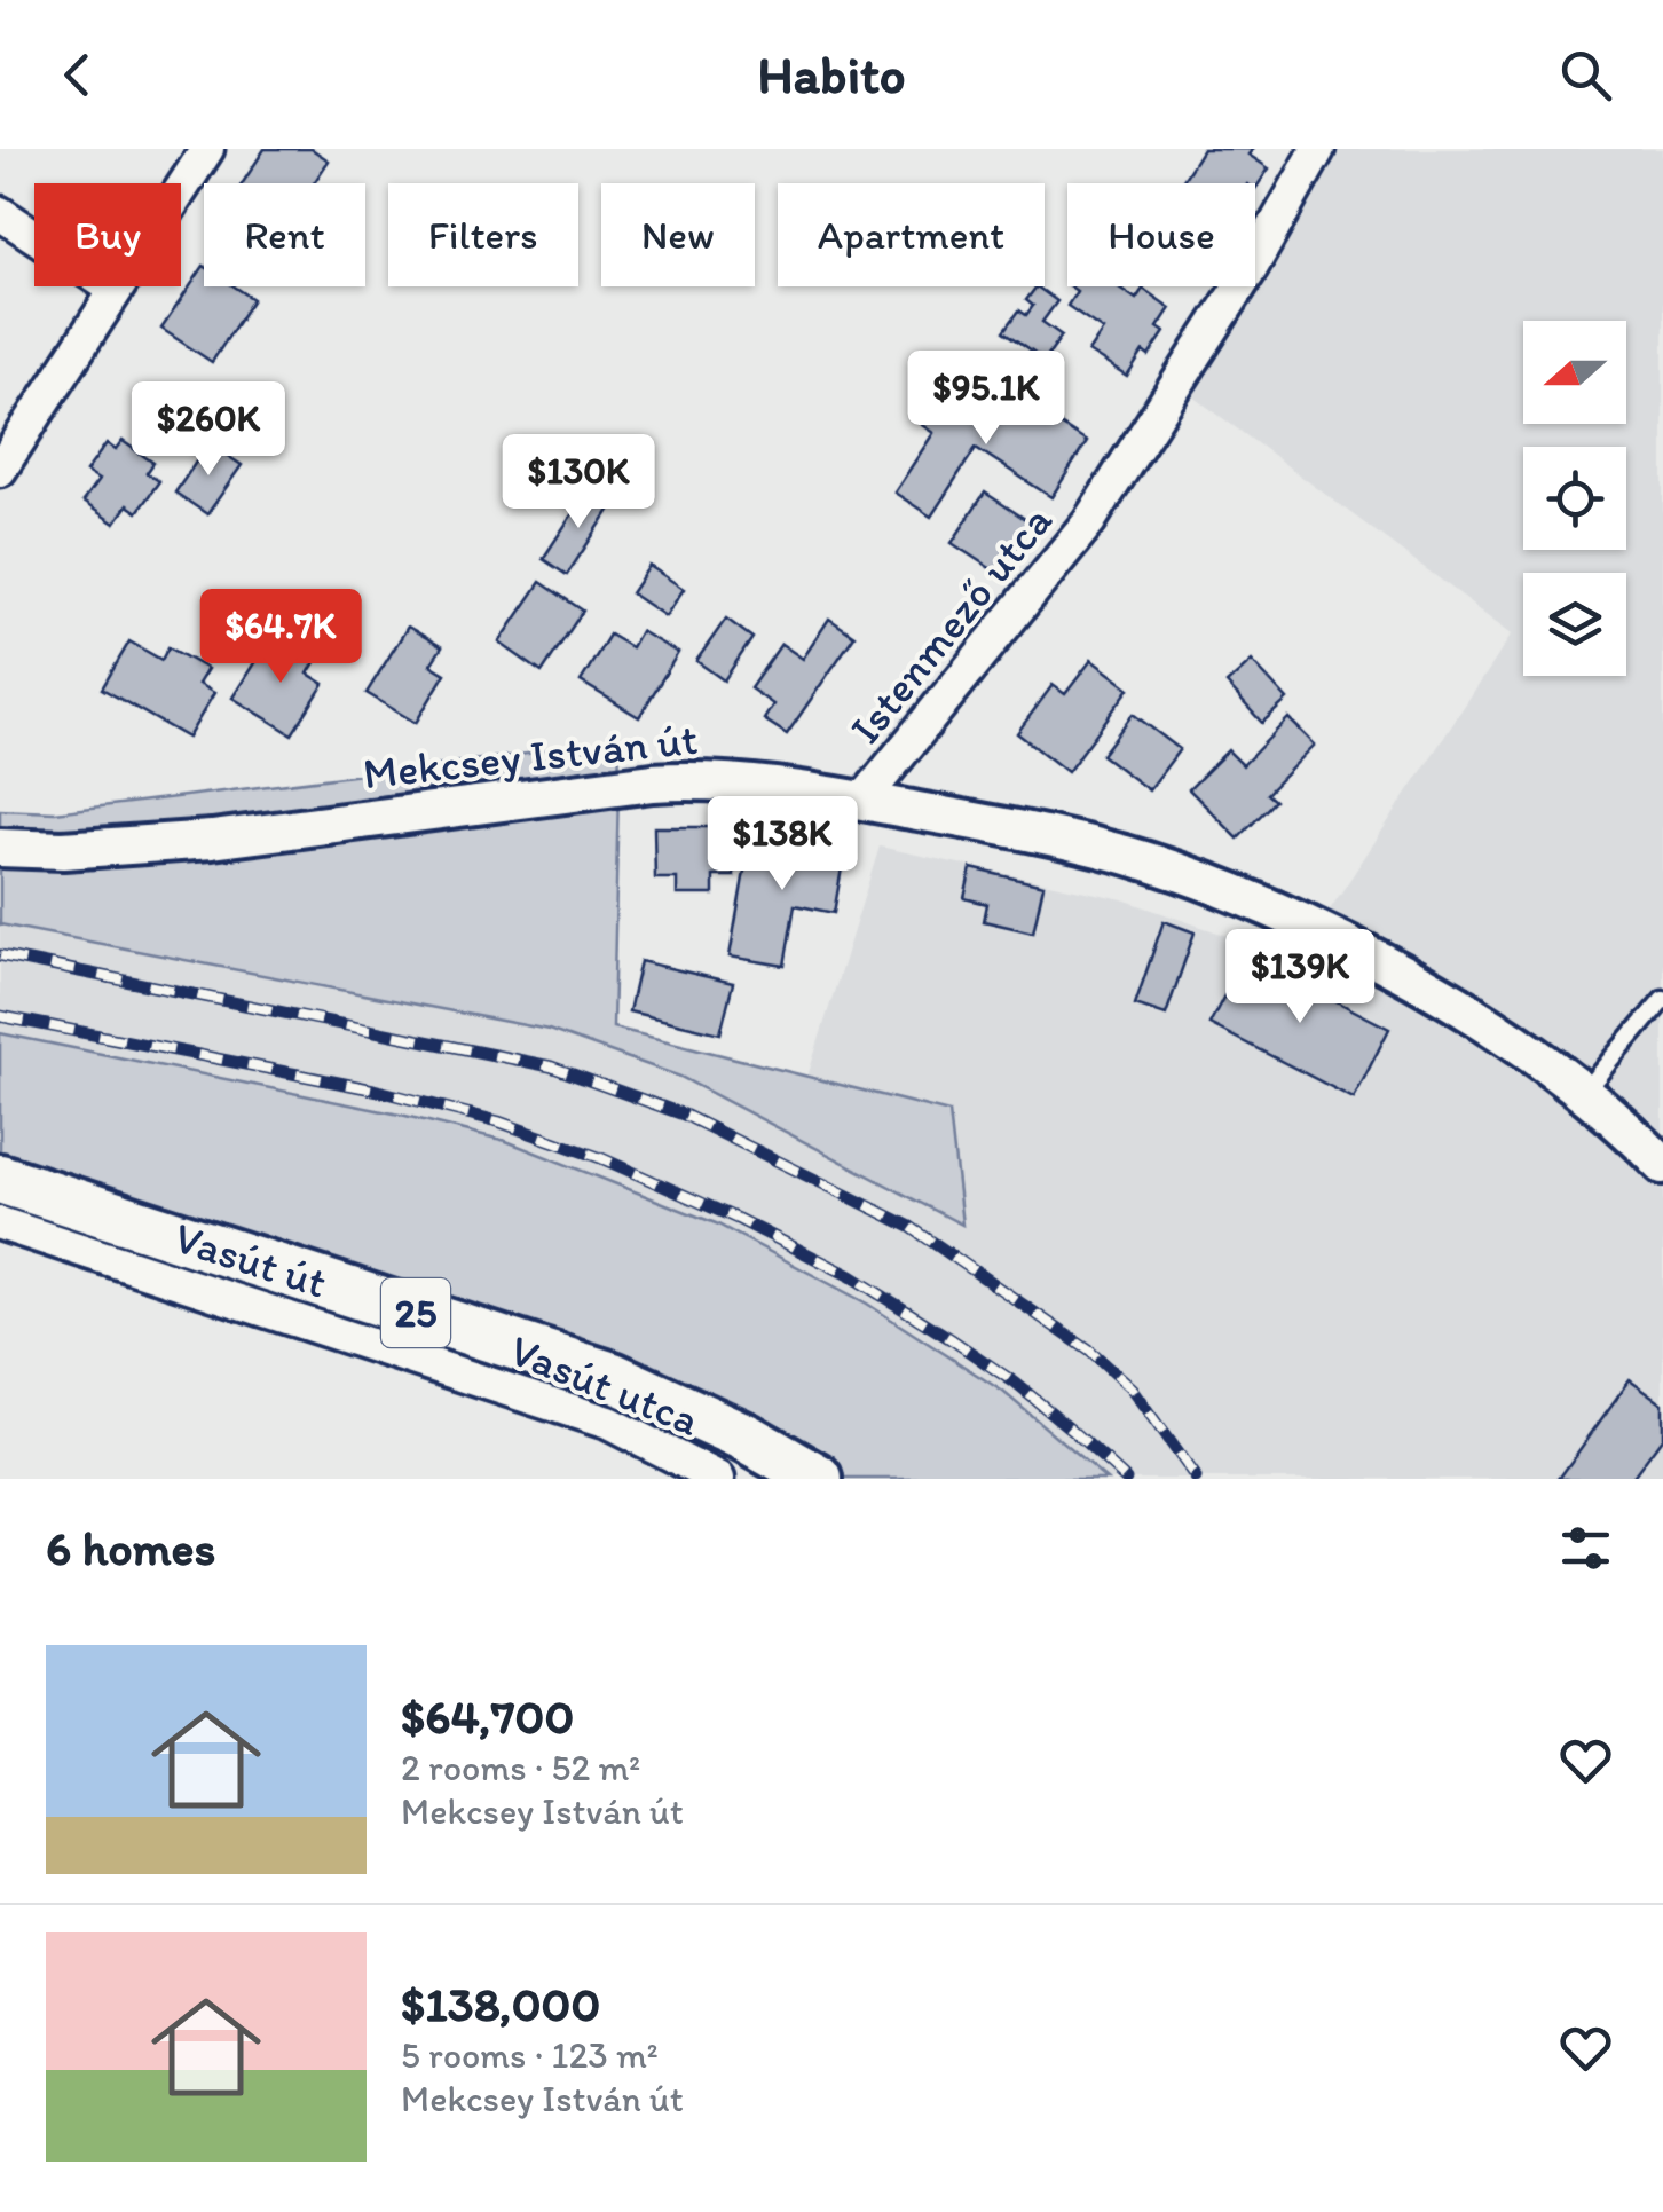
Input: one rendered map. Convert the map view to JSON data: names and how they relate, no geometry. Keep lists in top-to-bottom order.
{
  "streets": {
    "main road": ["Vasút út", "25"],
    "street": ["Istenmező utca", "Mekcsey István út", "Vasút utca"]
  },
  "crossings": [
    ["Istenmező utca", "Mekcsey István út"]
  ],
  "north": "left",
  "page": {
    "header": "Habito",
    "chip": [
      "Buy",
      "Rent",
      "Filters",
      "New",
      "Apartment",
      "House"
    ],
    "price": [
      "$95.1K",
      "$260K",
      "$130K",
      "$64.7K",
      "$138K",
      "$139K"
    ],
    "heading": "6 homes",
    "list": [
      {
        "name": "$64,700",
        "note": "2 rooms · 52 m² · Mekcsey István út"
      },
      {
        "name": "$138,000",
        "note": "5 rooms · 123 m² · Mekcsey István út"
      }
    ]
  }
}
